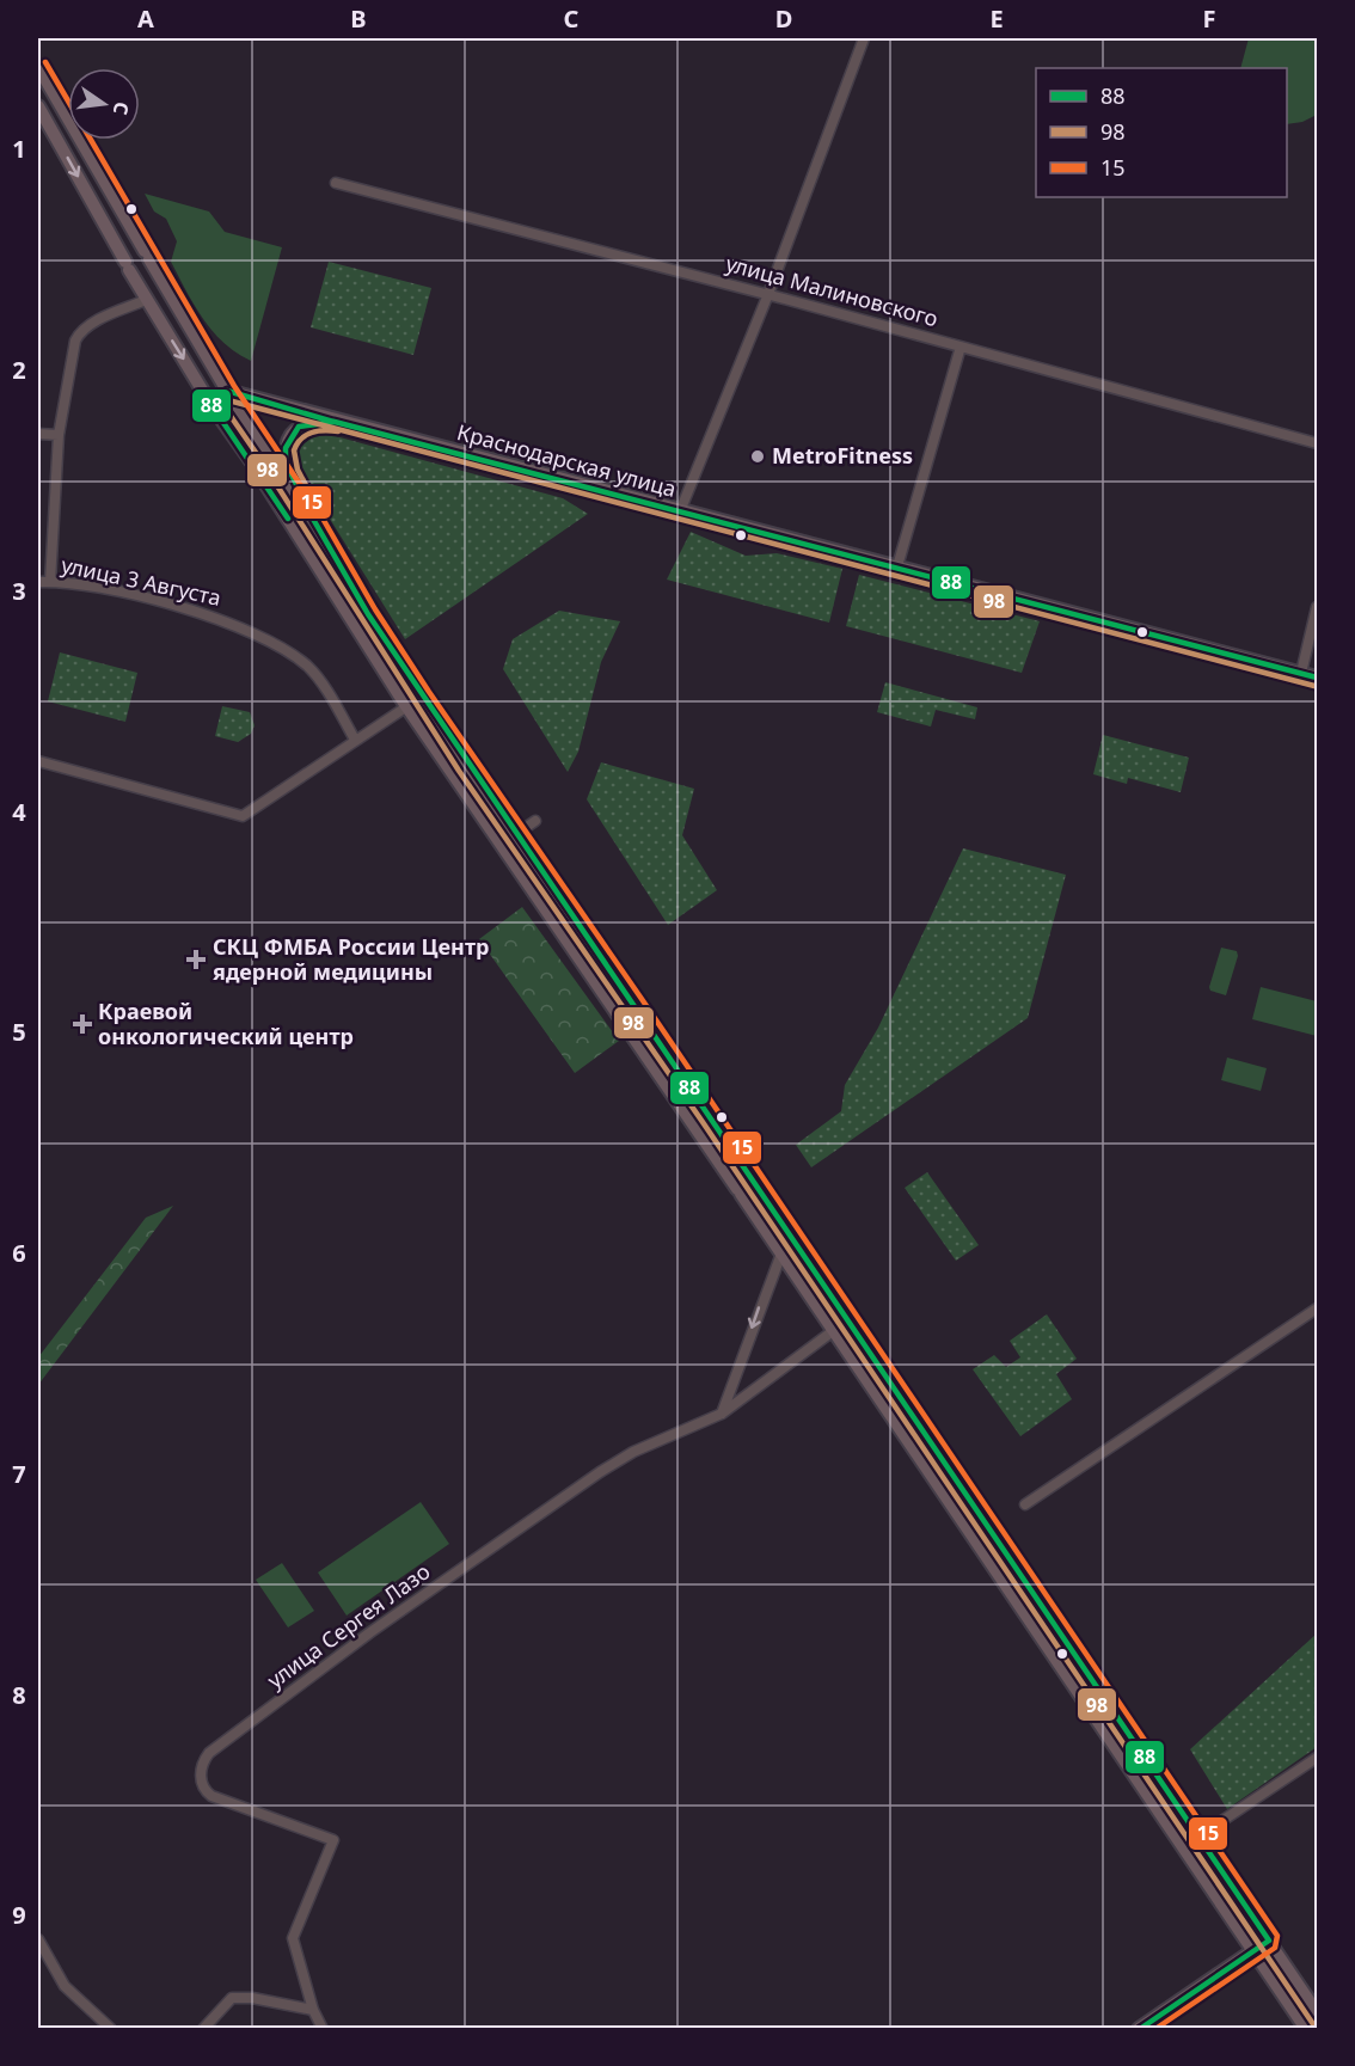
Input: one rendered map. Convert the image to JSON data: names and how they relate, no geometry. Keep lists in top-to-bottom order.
{
  "streets": {
    "main road": ["Краснодарская улица"],
    "street": ["улица Малиновского", "улица 3 Августа", "улица Сергея Лазо"]
  },
  "places": {
    "other": ["MetroFitness"],
    "health": ["СКЦ ФМБА России Центр ядерной медицины", "Краевой онкологический центр"]
  },
  "lines": ["transit line 15", "transit line 88", "transit line 98"],
  "legend": ["88", "98", "15"],
  "north": "right",
  "grid": {
    "columns": [
      "A",
      "B",
      "C",
      "D",
      "E",
      "F"
    ],
    "rows": [
      "1",
      "2",
      "3",
      "4",
      "5",
      "6",
      "7",
      "8",
      "9"
    ]
  }
}
